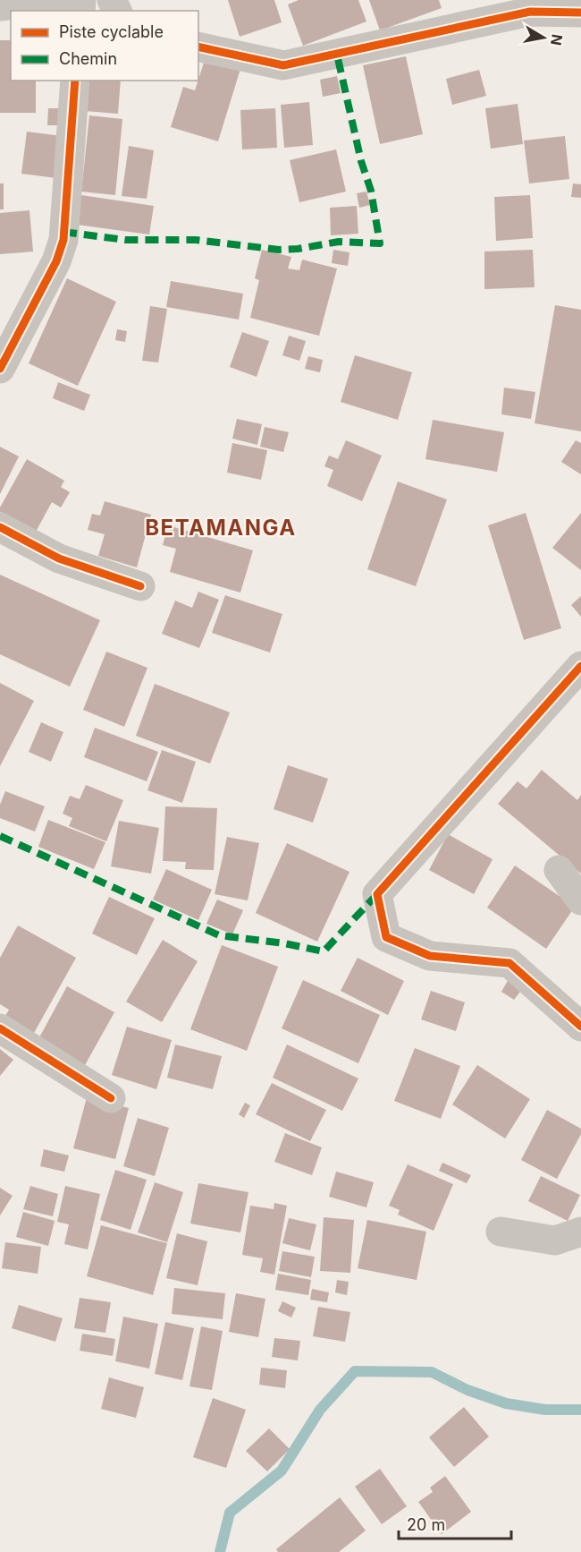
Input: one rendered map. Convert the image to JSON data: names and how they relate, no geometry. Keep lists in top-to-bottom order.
{
  "districts": ["BETAMANGA"],
  "legend": ["Piste cyclable", "Chemin"],
  "scale_bar": "20 m",
  "north": "right"
}
